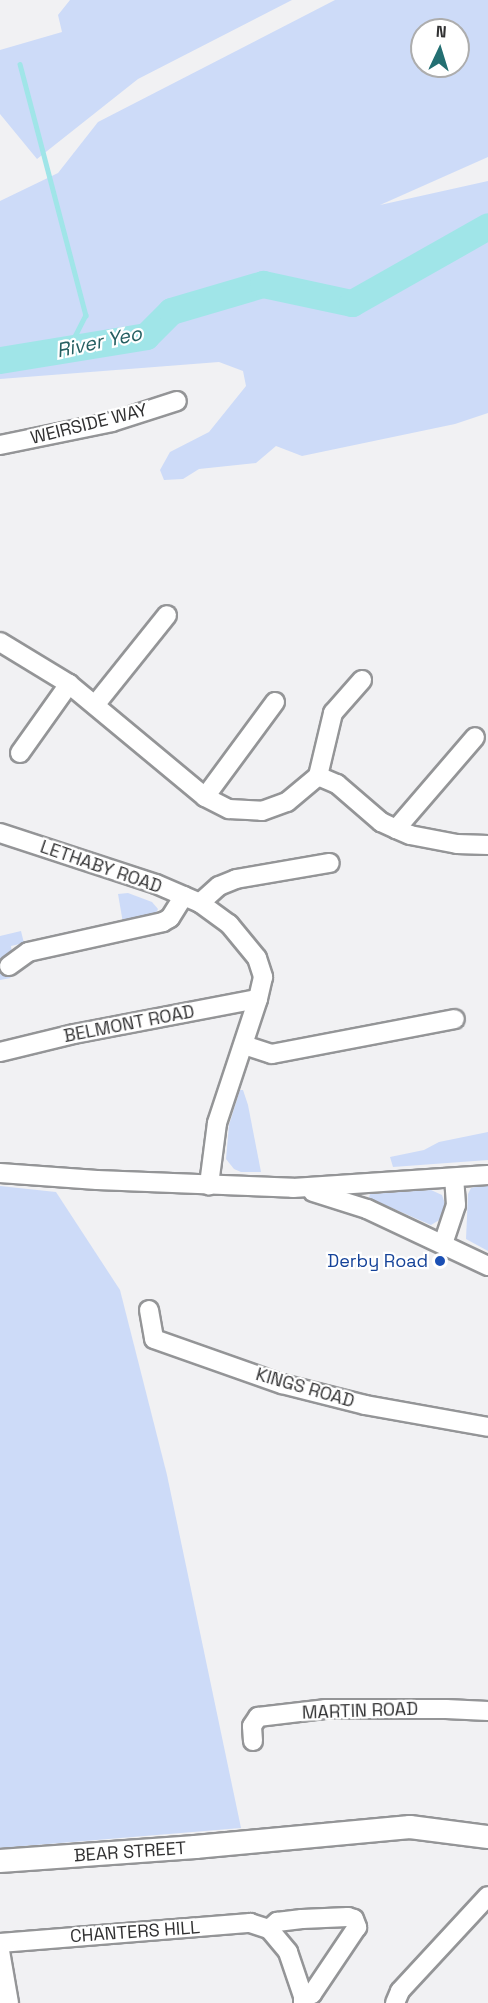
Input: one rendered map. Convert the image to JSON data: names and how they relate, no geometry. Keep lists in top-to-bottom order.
{
  "streets": {
    "street": [
      "WEIRSIDE WAY",
      "LETHABY ROAD",
      "BELMONT ROAD",
      "KINGS ROAD",
      "MARTIN ROAD",
      "BEAR STREET",
      "CHANTERS HILL"
    ]
  },
  "crossings": [
    ["LETHABY ROAD", "BELMONT ROAD"]
  ],
  "water": ["River Yeo"],
  "places": ["Derby Road"],
  "north": "top"
}
